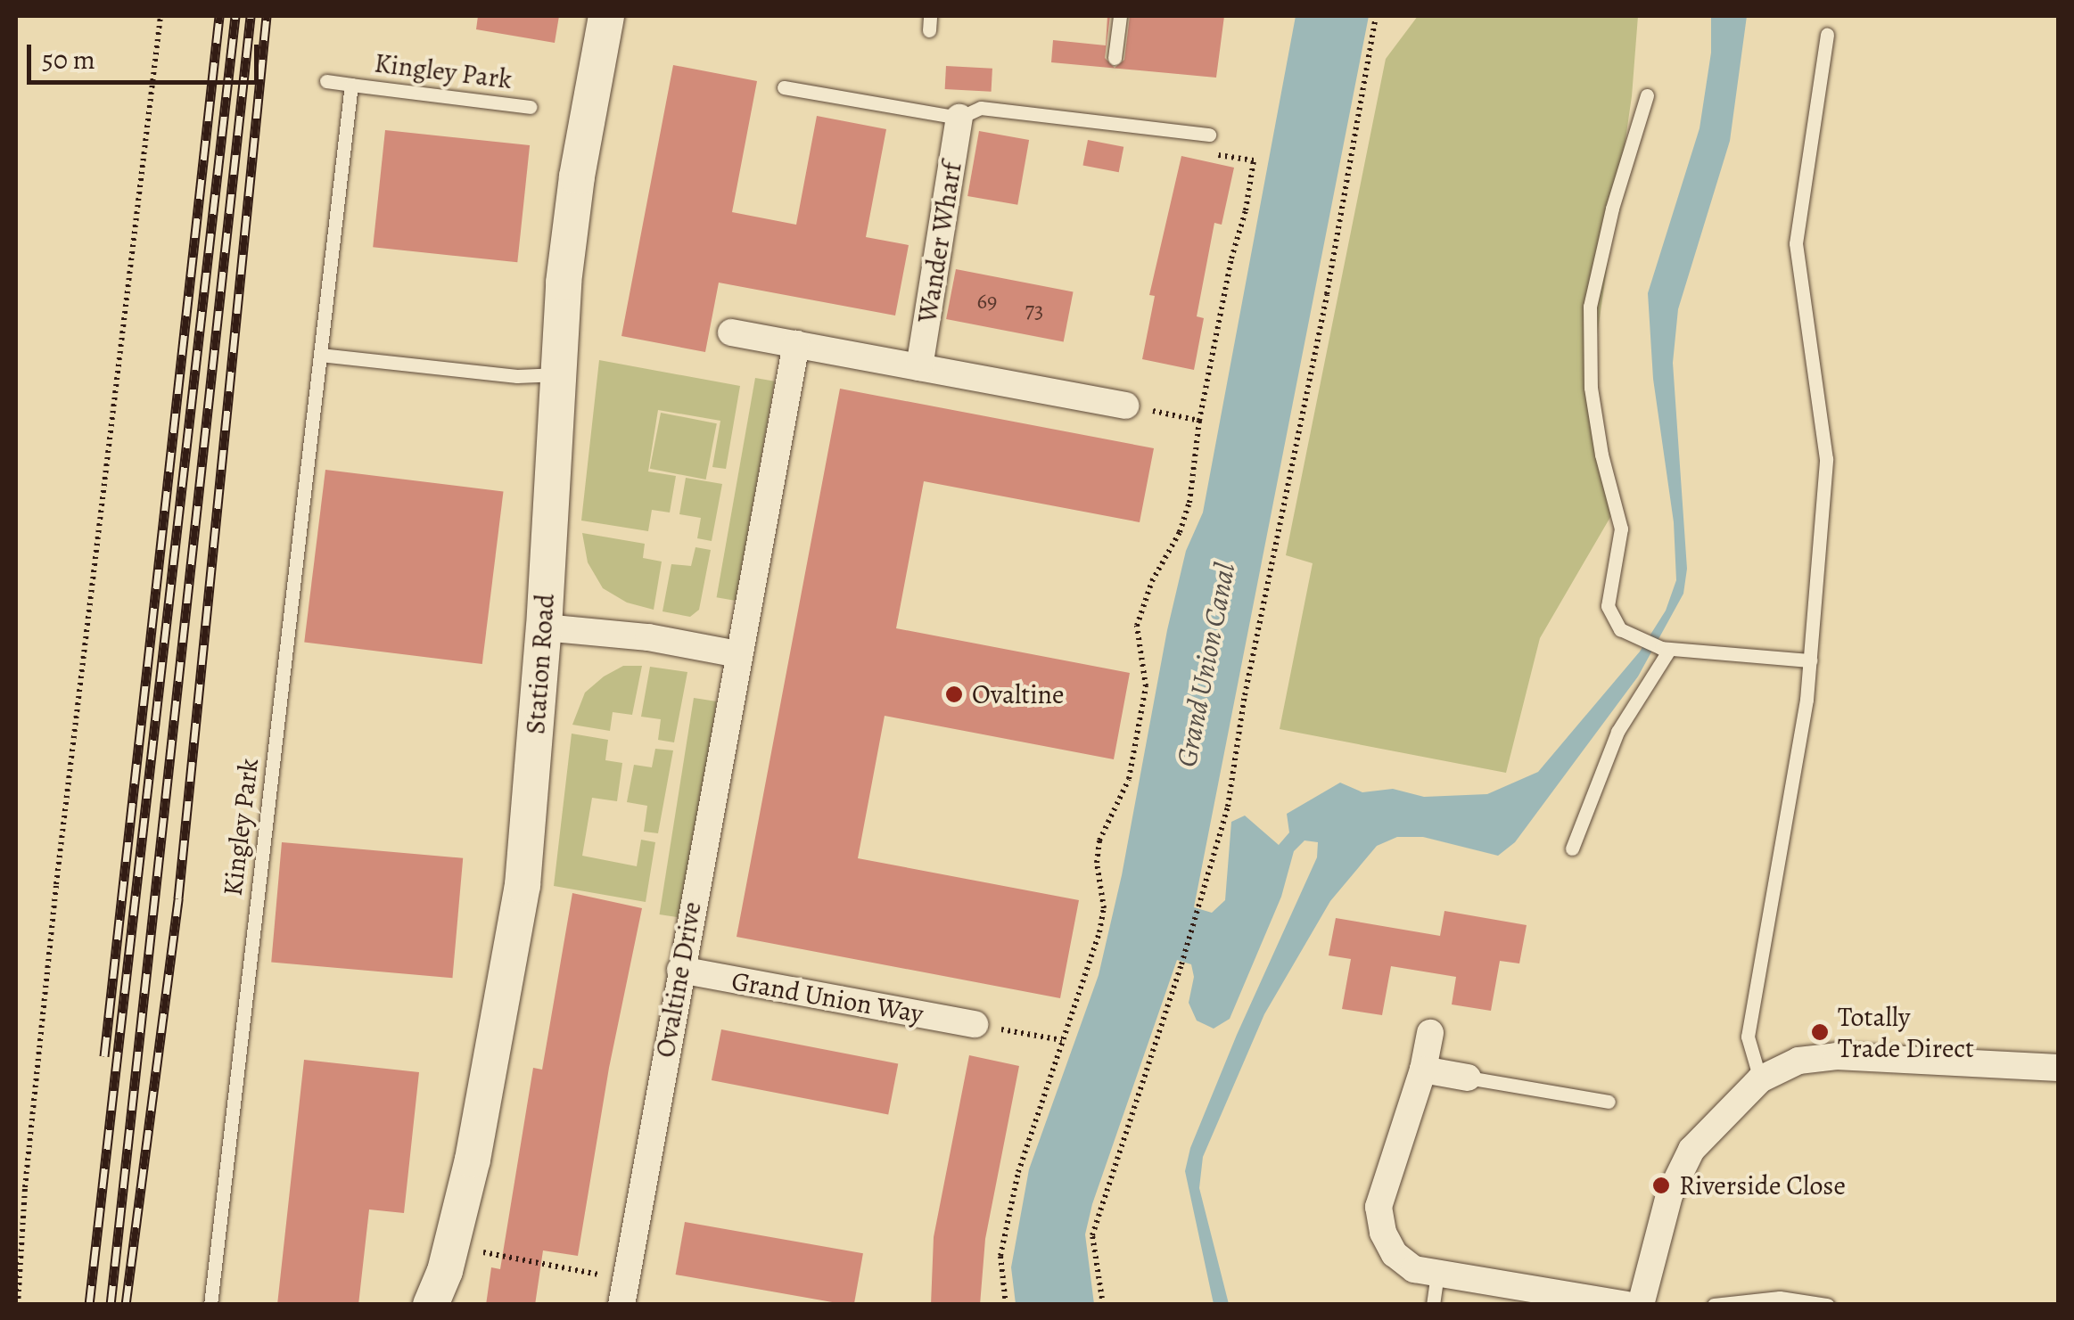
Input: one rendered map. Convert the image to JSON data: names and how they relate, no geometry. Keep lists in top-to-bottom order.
{
  "streets": {
    "street": [
      "Wander Wharf",
      "Station Road",
      "Ovaltine Drive",
      "Grand Union Way"
    ],
    "lane": ["Kingley Park"]
  },
  "crossings": [
    ["Ovaltine Drive", "Grand Union Way"]
  ],
  "water": ["Grand Union Canal"],
  "places": ["Ovaltine", "Totally Trade Direct", "Riverside Close"],
  "house_numbers": ["69", "73"],
  "scale_bar": "50 m"
}
